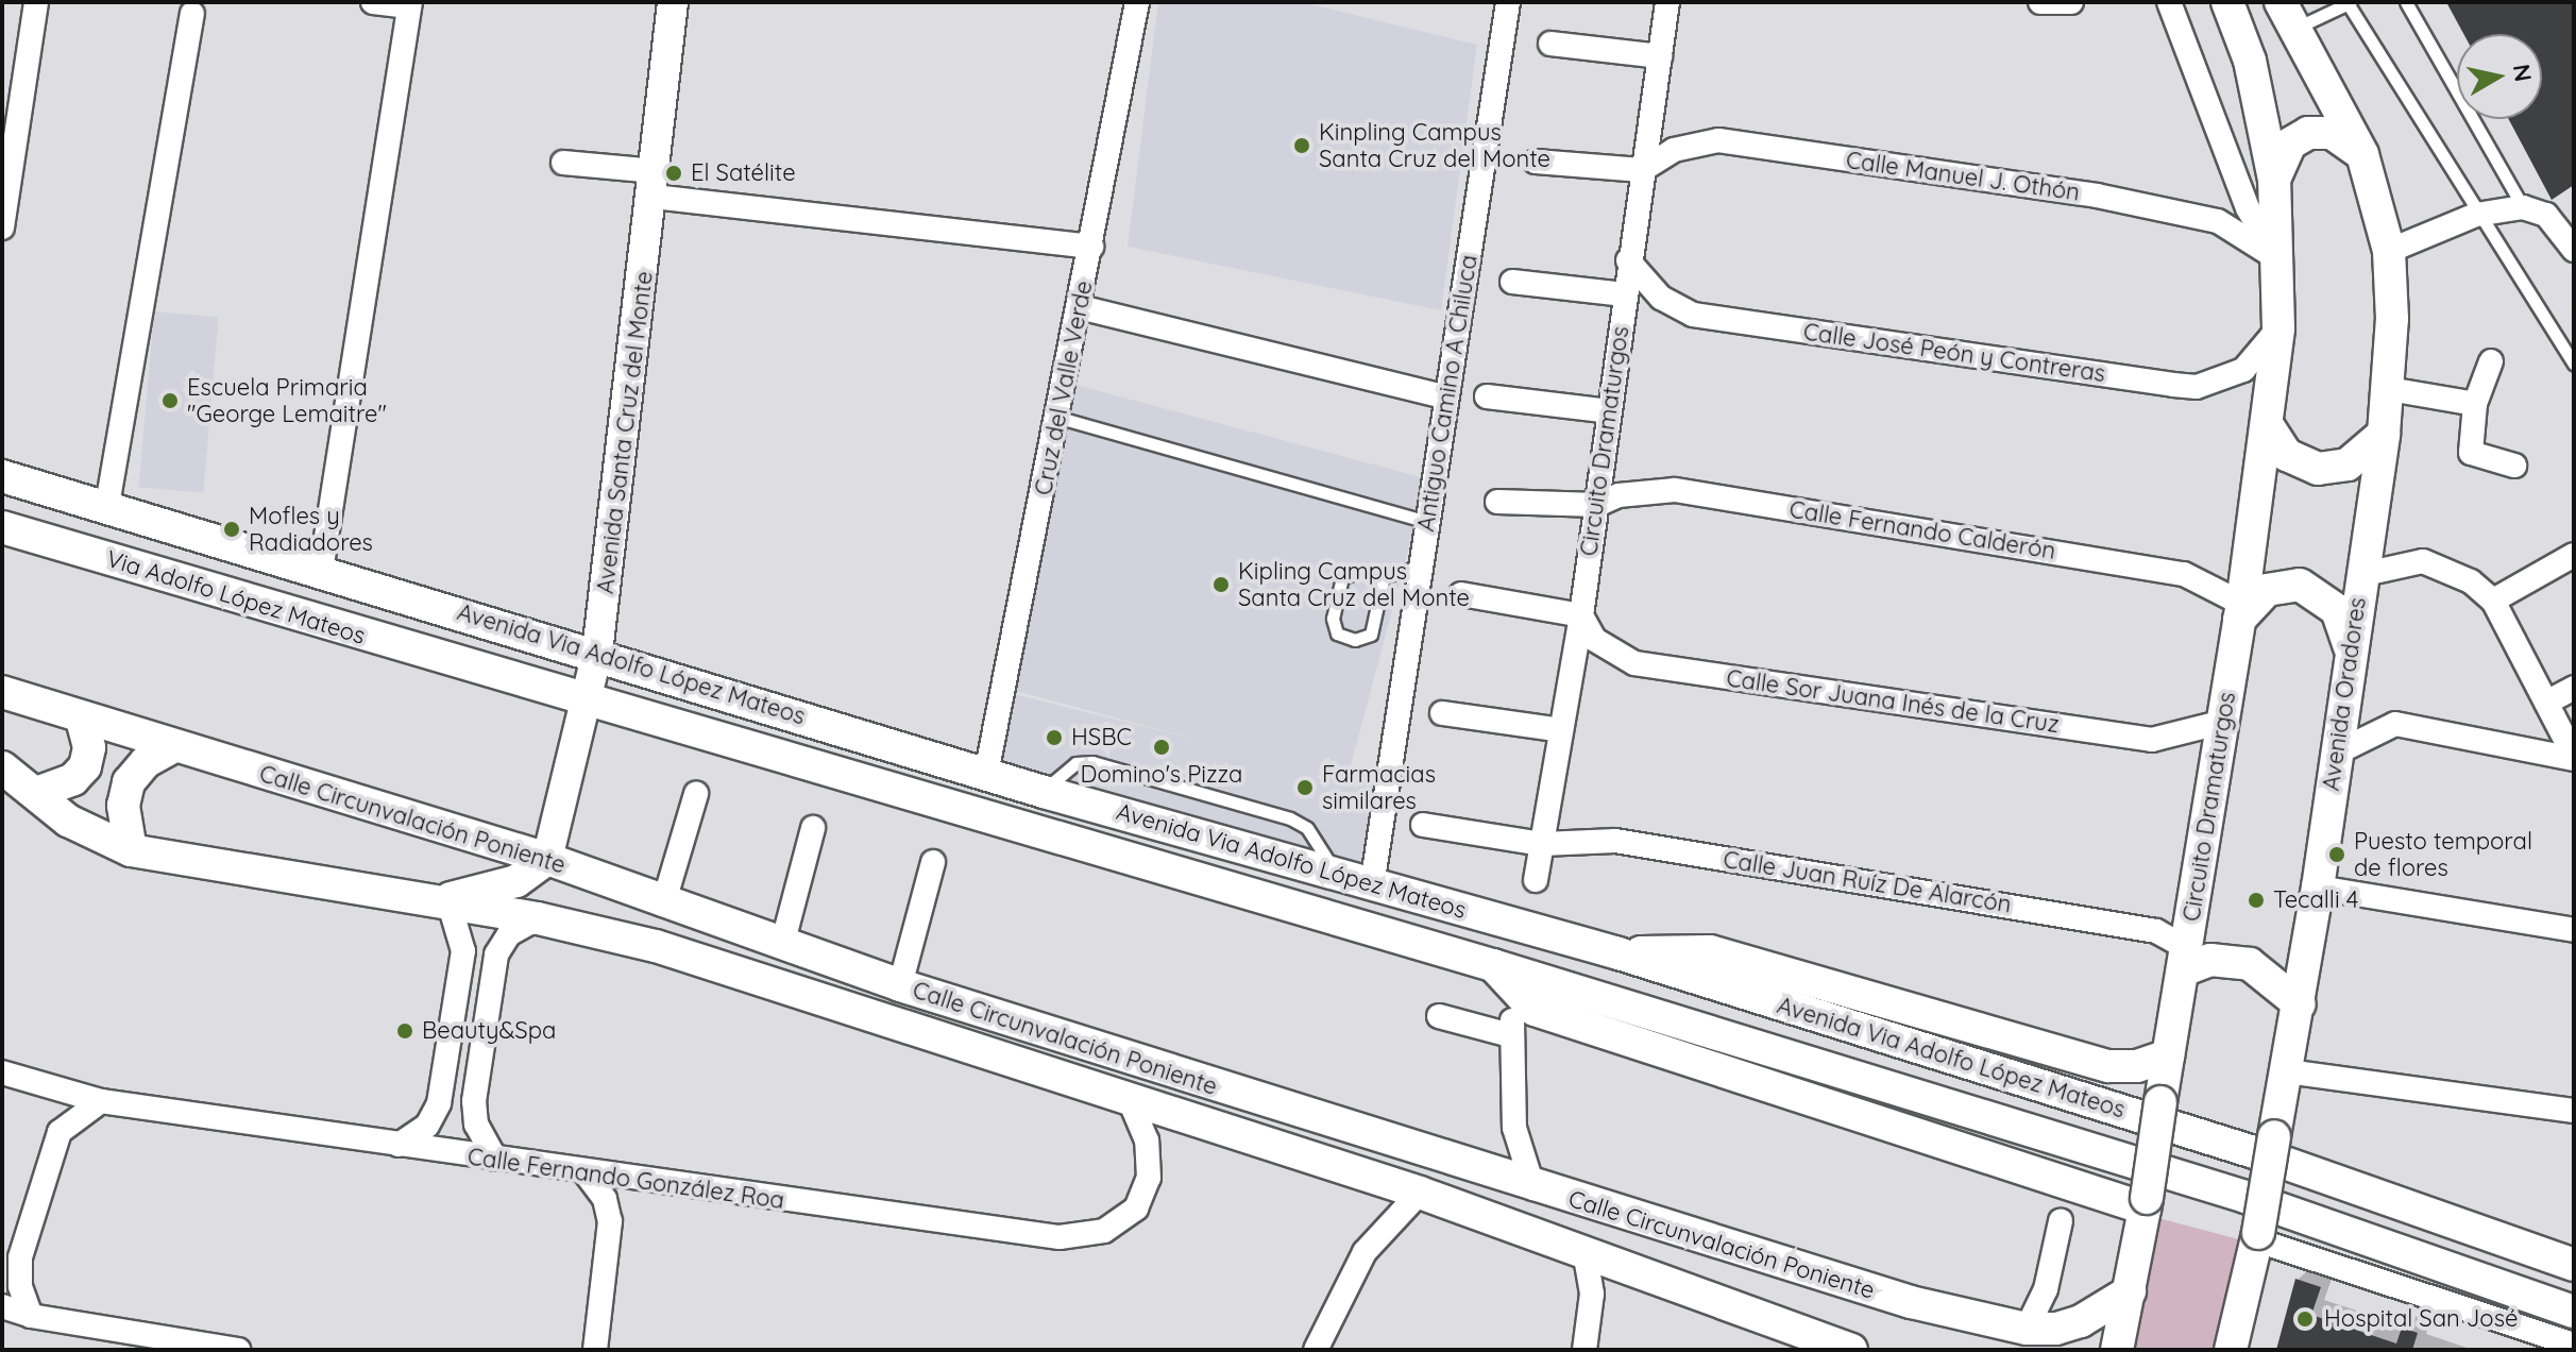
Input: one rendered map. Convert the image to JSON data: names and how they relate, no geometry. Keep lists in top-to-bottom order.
{
  "streets": {
    "main road": [
      "Circuito Dramaturgos",
      "Via Adolfo López Mateos",
      "Avenida Via Adolfo López Mateos",
      "Avenida Oradores",
      "Calle Circunvalación Poniente"
    ],
    "street": [
      "Calle Manuel J. Othón",
      "Calle José Peón y Contreras",
      "Cruz del Valle Verde",
      "Antiguo Camino A Chiluca",
      "Avenida Santa Cruz del Monte",
      "Calle Fernando Calderón",
      "Calle Sor Juana Inés de la Cruz",
      "Calle Juan Ruíz De Alarcón",
      "Calle Fernando González Roa"
    ]
  },
  "crossings": [
    ["Calle Manuel J. Othón", "Circuito Dramaturgos"],
    ["Calle José Peón y Contreras", "Circuito Dramaturgos"],
    ["Cruz del Valle Verde", "Avenida Via Adolfo López Mateos"],
    ["Antiguo Camino A Chiluca", "Avenida Via Adolfo López Mateos"],
    ["Avenida Santa Cruz del Monte", "Avenida Via Adolfo López Mateos"],
    ["Avenida Santa Cruz del Monte", "Calle Circunvalación Poniente"],
    ["Circuito Dramaturgos", "Calle Fernando Calderón"],
    ["Circuito Dramaturgos", "Calle Sor Juana Inés de la Cruz"],
    ["Circuito Dramaturgos", "Calle Juan Ruíz De Alarcón"],
    ["Via Adolfo López Mateos", "Avenida Via Adolfo López Mateos"],
    ["Calle Circunvalación Poniente", "Calle Fernando González Roa"]
  ],
  "places": [
    "Kinpling Campus Santa Cruz del Monte",
    "El Satélite",
    "Escuela Primaria \"George Lemaitre\"",
    "Mofles y Radiadores",
    "Kipling Campus Santa Cruz del Monte",
    "HSBC",
    "Domino's Pizza",
    "Farmacias similares",
    "Puesto temporal de flores",
    "Tecalli 4",
    "Beauty&Spa",
    "Hospital San José"
  ],
  "north": "right"
}
